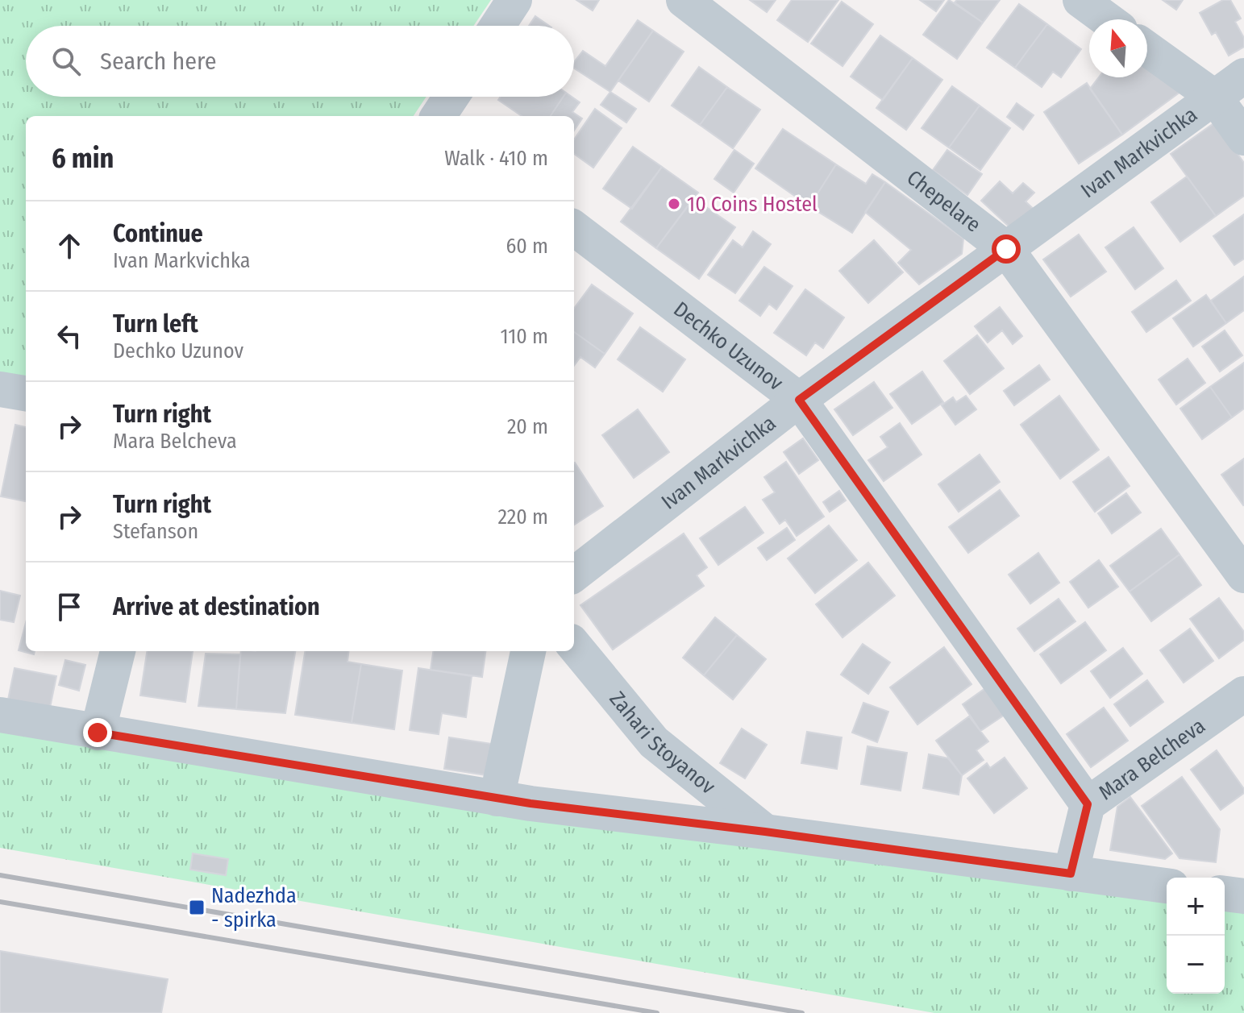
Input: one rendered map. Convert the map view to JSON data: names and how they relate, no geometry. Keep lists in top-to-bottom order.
{
  "streets": {
    "street": [
      "Ivan Markvichka",
      "Chepelare",
      "Dechko Uzunov",
      "Zahari Stoyanov",
      "Mara Belcheva"
    ]
  },
  "crossings": [
    ["Ivan Markvichka", "Chepelare"],
    ["Ivan Markvichka", "Dechko Uzunov"],
    ["Dechko Uzunov", "Mara Belcheva"]
  ],
  "places": {
    "other": ["10 Coins Hostel"],
    "transit": ["Nadezhda - spirka"]
  },
  "north": "top",
  "page": {
    "search": "Search here",
    "heading": ["6 min", "Walk · 410 m"],
    "list": [
      ["Continue", "Ivan Markvichka", "60 m"],
      ["Turn left", "Dechko Uzunov", "110 m"],
      ["Turn right", "Mara Belcheva", "20 m"],
      ["Turn right", "Stefanson", "220 m"],
      "Arrive at destination"
    ],
    "map_buttons": ["+", "−"]
  }
}
